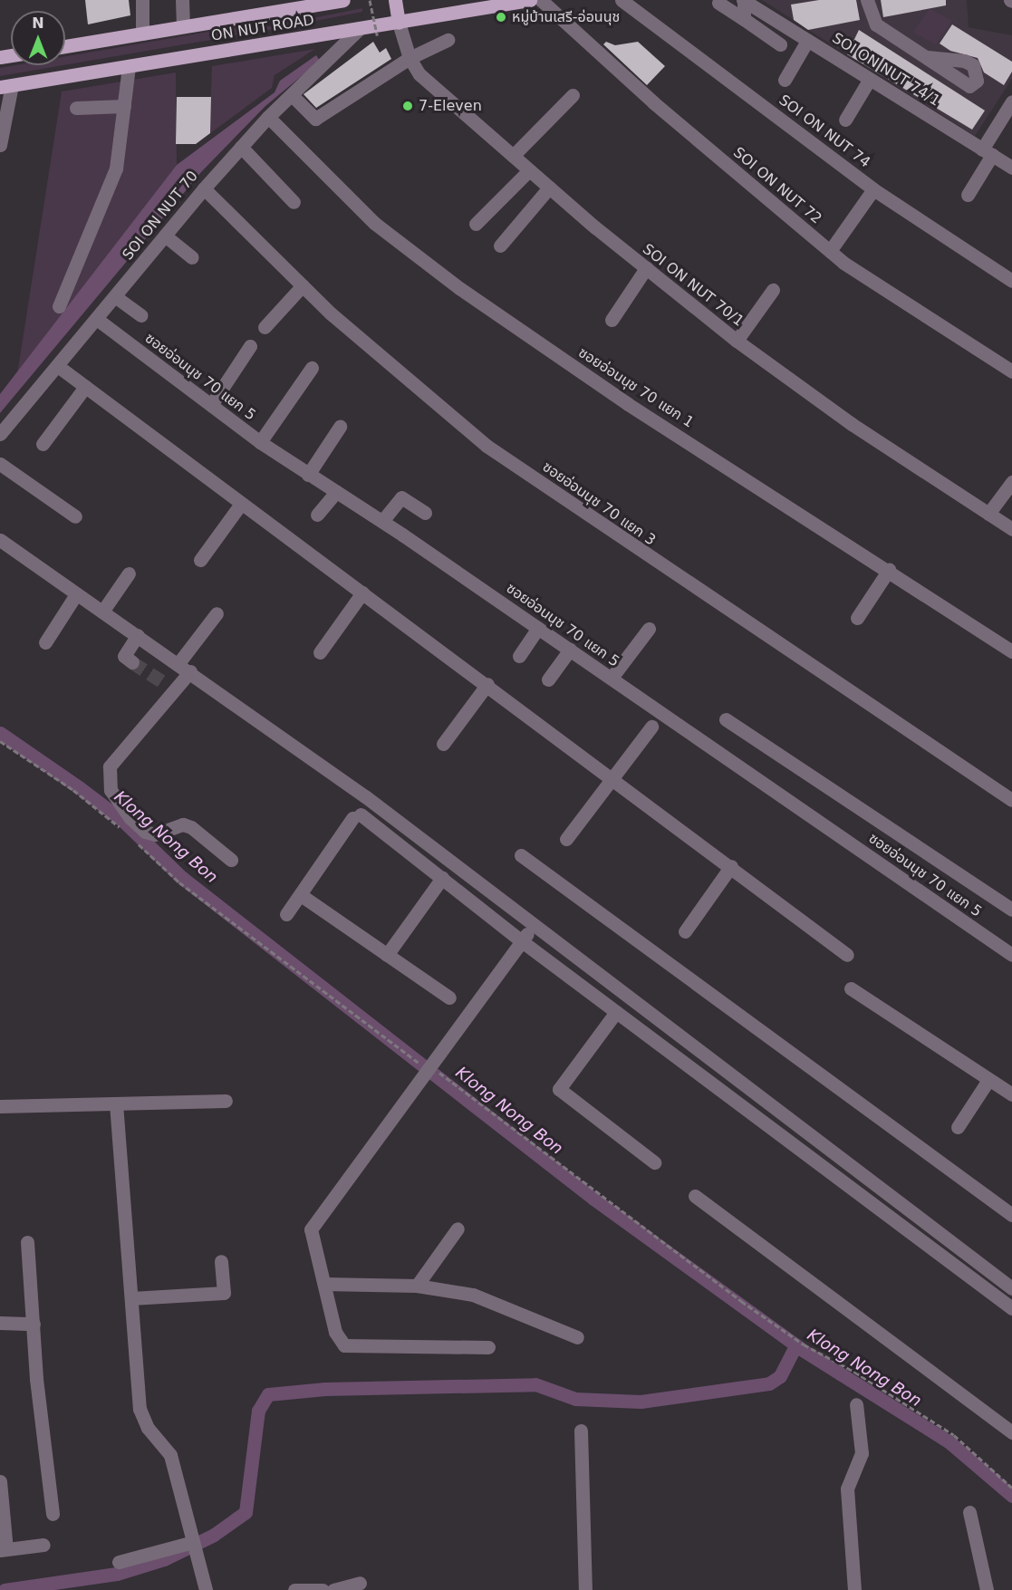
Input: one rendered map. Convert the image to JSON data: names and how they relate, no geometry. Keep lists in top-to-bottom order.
{
  "streets": {
    "main road": ["ON NUT ROAD"],
    "street": [
      "SOI ON NUT 74/1",
      "SOI ON NUT 74",
      "SOI ON NUT 72",
      "SOI ON NUT 70",
      "SOI ON NUT 70/1",
      "ซอยอ่อนนุช 70 แยก 5",
      "ซอยอ่อนนุช 70 แยก 1",
      "ซอยอ่อนนุช 70 แยก 3"
    ]
  },
  "crossings": [
    ["ON NUT ROAD", "SOI ON NUT 70"],
    ["ON NUT ROAD", "SOI ON NUT 70/1"],
    ["SOI ON NUT 70", "ซอยอ่อนนุช 70 แยก 5"],
    ["SOI ON NUT 70", "ซอยอ่อนนุช 70 แยก 1"],
    ["SOI ON NUT 70", "ซอยอ่อนนุช 70 แยก 3"]
  ],
  "water": ["Klong Nong Bon"],
  "places": ["หมู่บ้านเสรี-อ่อนนุช", "7-Eleven"],
  "north": "top"
}
